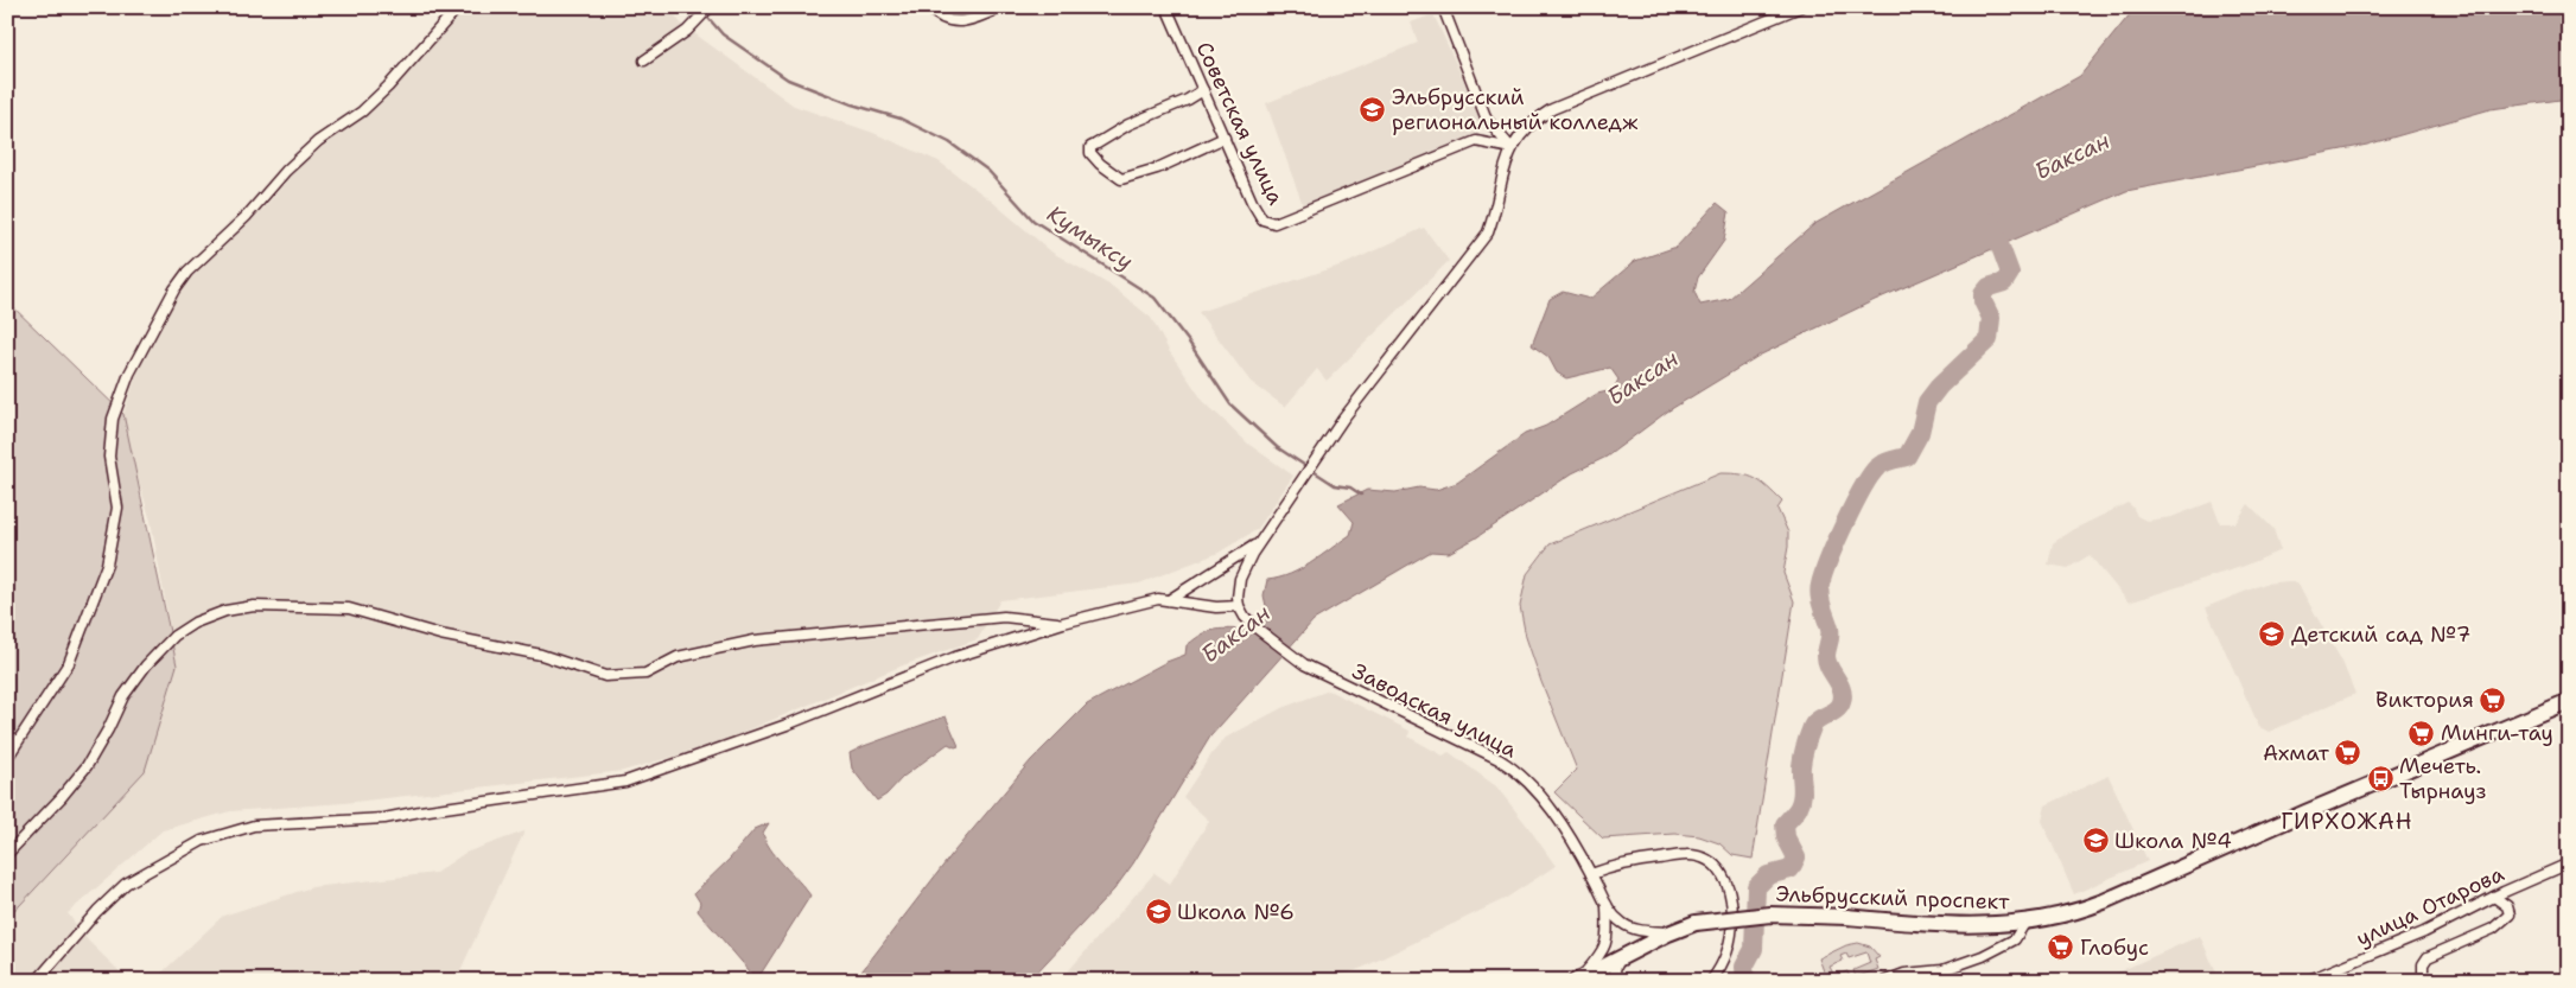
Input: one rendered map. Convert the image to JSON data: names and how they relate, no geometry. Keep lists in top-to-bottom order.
{
  "streets": {
    "main road": ["Эльбрусский проспект"],
    "street": ["Советская улица", "Заводская улица", "улица Отарова"]
  },
  "districts": ["ГИРХОЖАН"],
  "water": ["Баксан", "Кумыксу"],
  "places": {
    "school or university": [
      "Эльбрусский региональный колледж",
      "Детский сад №7",
      "Школа №4",
      "Школа №6"
    ],
    "supermarket": [
      "Виктория",
      "Минги-тау",
      "Ахмат",
      "Глобус"
    ],
    "bus stop": ["Мечеть. Тырнауз"]
  }
}
